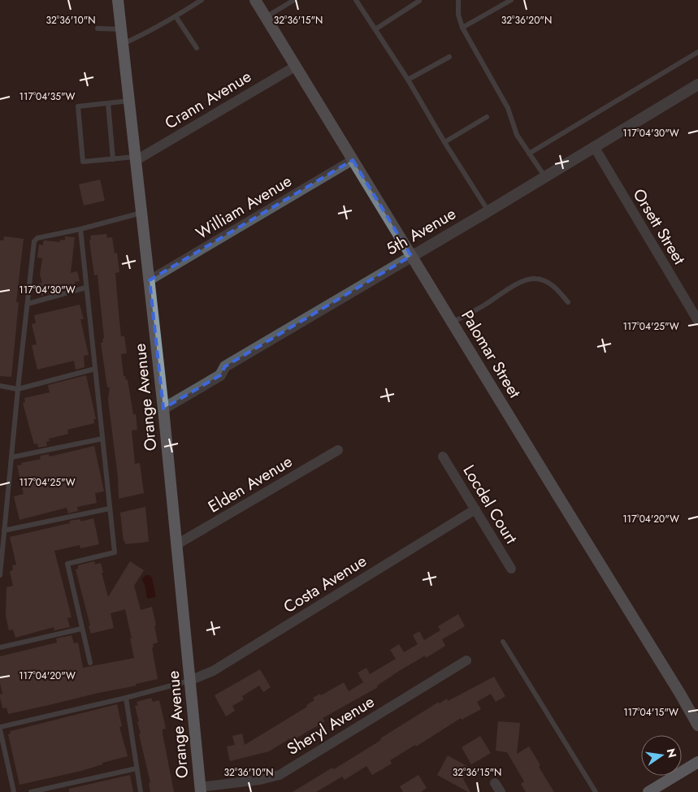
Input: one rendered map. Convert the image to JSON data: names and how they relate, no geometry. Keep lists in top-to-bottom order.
{
  "streets": {
    "main road": ["Palomar Street", "Orange Avenue"],
    "street": [
      "Crann Avenue",
      "William Avenue",
      "Orsett Street",
      "5th Avenue",
      "Elden Avenue",
      "Locdel Court",
      "Costa Avenue",
      "Sheryl Avenue"
    ]
  },
  "crossings": [
    ["Crann Avenue", "Palomar Street"],
    ["Crann Avenue", "Orange Avenue"],
    ["William Avenue", "Palomar Street"],
    ["William Avenue", "Orange Avenue"],
    ["Orsett Street", "5th Avenue"],
    ["5th Avenue", "Palomar Street"],
    ["5th Avenue", "Orange Avenue"],
    ["Orange Avenue", "Elden Avenue"],
    ["Orange Avenue", "Costa Avenue"],
    ["Orange Avenue", "Sheryl Avenue"],
    ["Locdel Court", "Costa Avenue"]
  ],
  "north": "right",
  "coordinates": [
    "32°36'10\"N",
    "32°36'15\"N",
    "32°36'20\"N",
    "117°04'35\"W",
    "117°04'30\"W",
    "117°04'25\"W",
    "117°04'20\"W",
    "117°04'15\"W"
  ]
}
